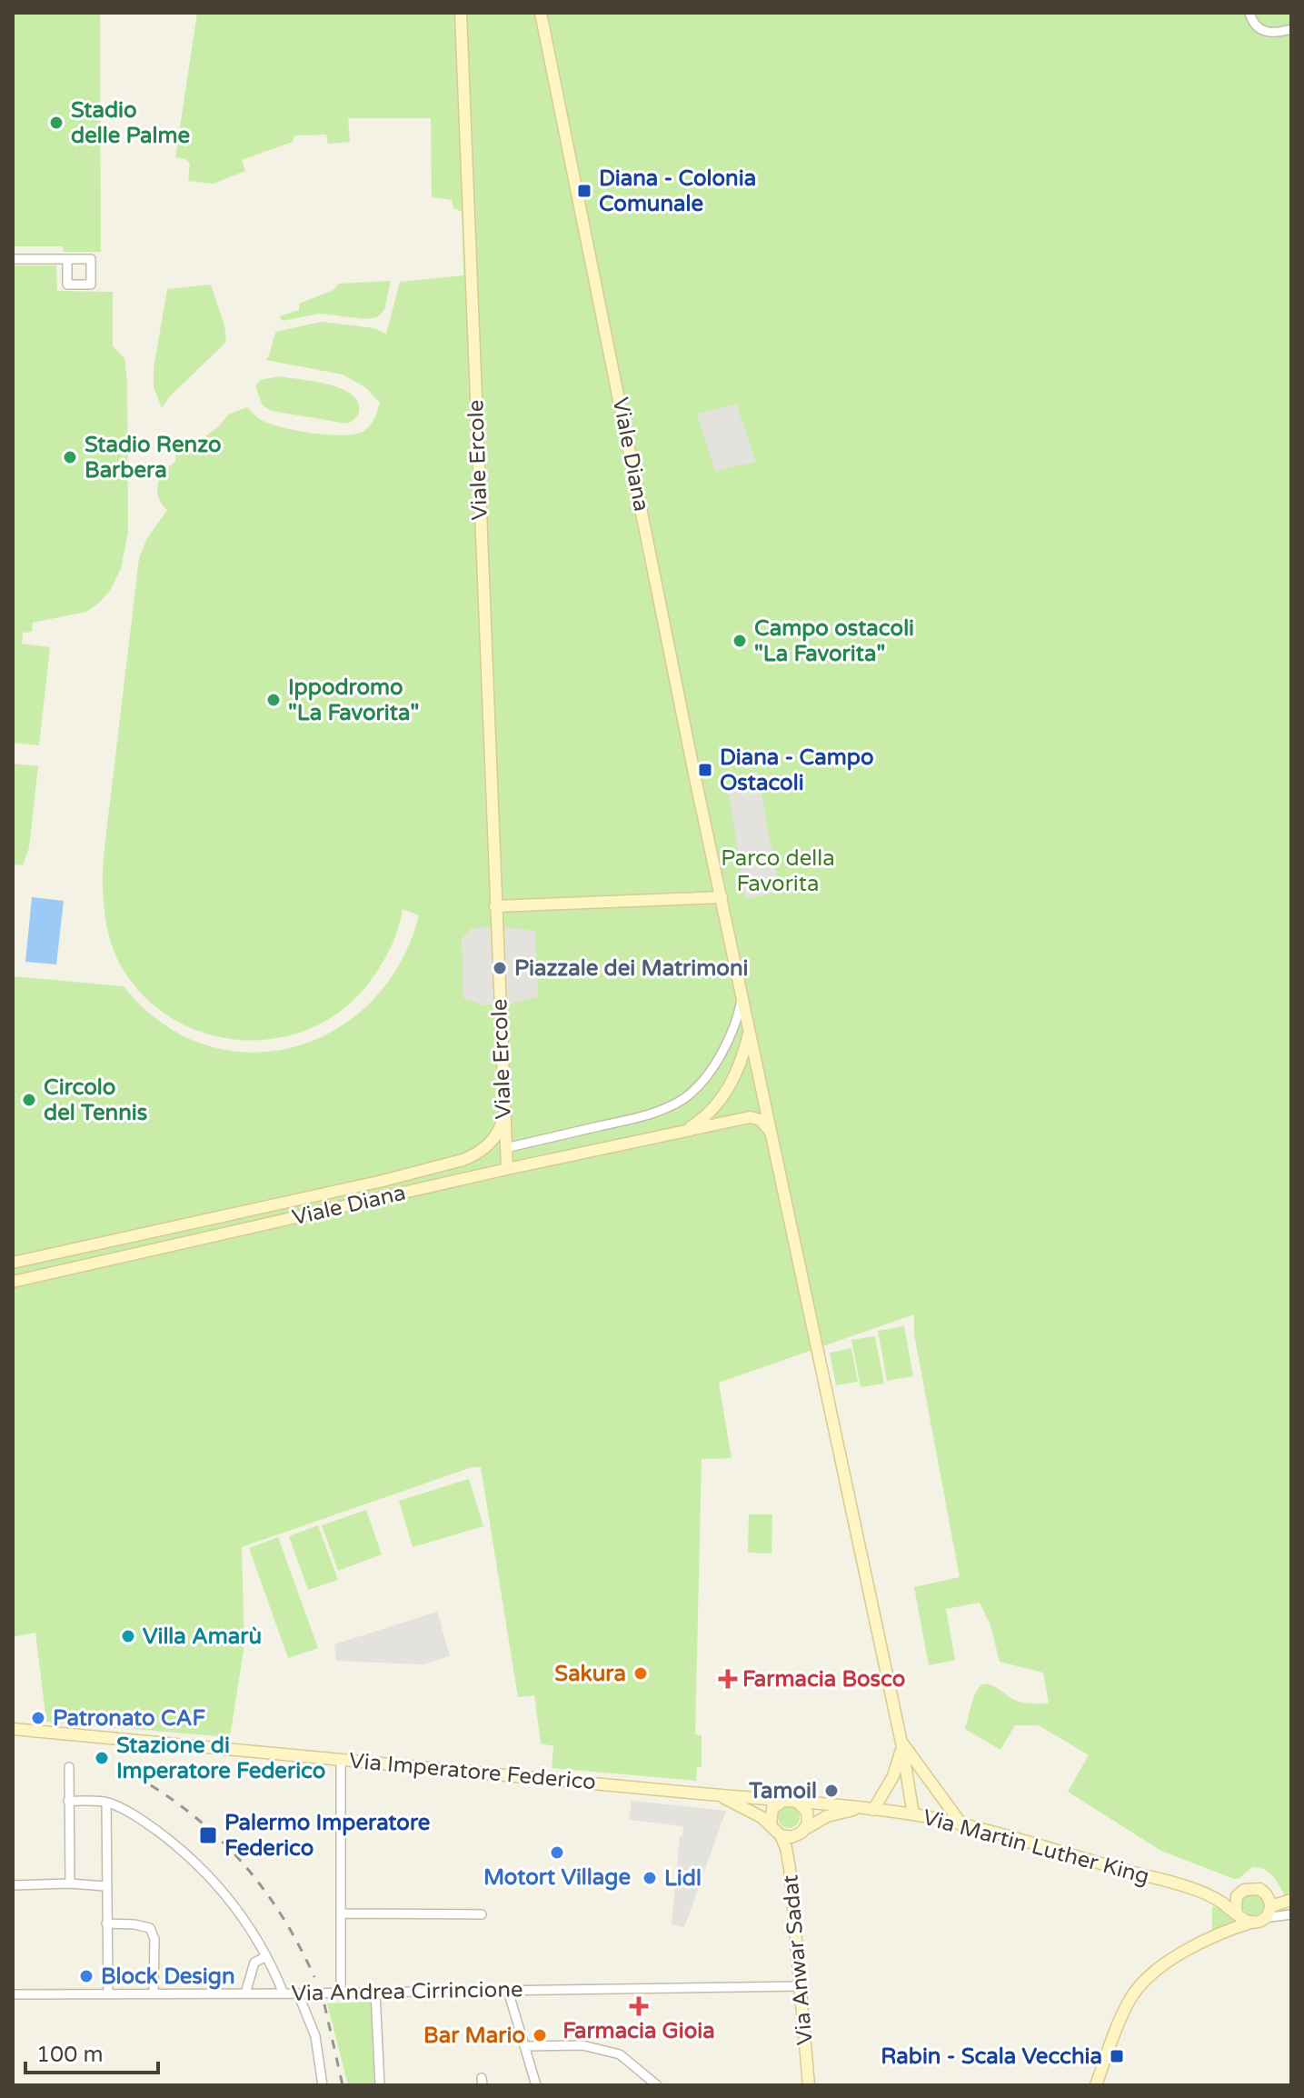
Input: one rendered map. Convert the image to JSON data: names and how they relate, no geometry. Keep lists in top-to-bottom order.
{
  "streets": {
    "street": [
      "Viale Diana",
      "Viale Ercole",
      "Via Imperatore Federico",
      "Via Martin Luther King",
      "Via Anwar Sadat",
      "Via Andrea Cirrincione"
    ]
  },
  "crossings": [
    ["Viale Diana", "Viale Ercole"],
    ["Via Imperatore Federico", "Via Martin Luther King"],
    ["Via Imperatore Federico", "Via Anwar Sadat"],
    ["Via Anwar Sadat", "Via Andrea Cirrincione"]
  ],
  "parks": ["Parco della Favorita"],
  "places": {
    "other": [
      "Stadio delle Palme",
      "Stadio Renzo Barbera",
      "Campo ostacoli \"La Favorita\"",
      "Ippodromo \"La Favorita\"",
      "Piazzale dei Matrimoni",
      "Circolo del Tennis",
      "Villa Amarù",
      "Sakura",
      "Patronato CAF",
      "Stazione di Imperatore Federico",
      "Tamoil",
      "Motort Village",
      "Lidl",
      "Block Design",
      "Bar Mario"
    ],
    "transit": [
      "Diana - Colonia Comunale",
      "Diana - Campo Ostacoli",
      "Palermo Imperatore Federico",
      "Rabin - Scala Vecchia"
    ],
    "health": ["Farmacia Bosco", "Farmacia Gioia"]
  },
  "scale_bar": "100 m"
}
